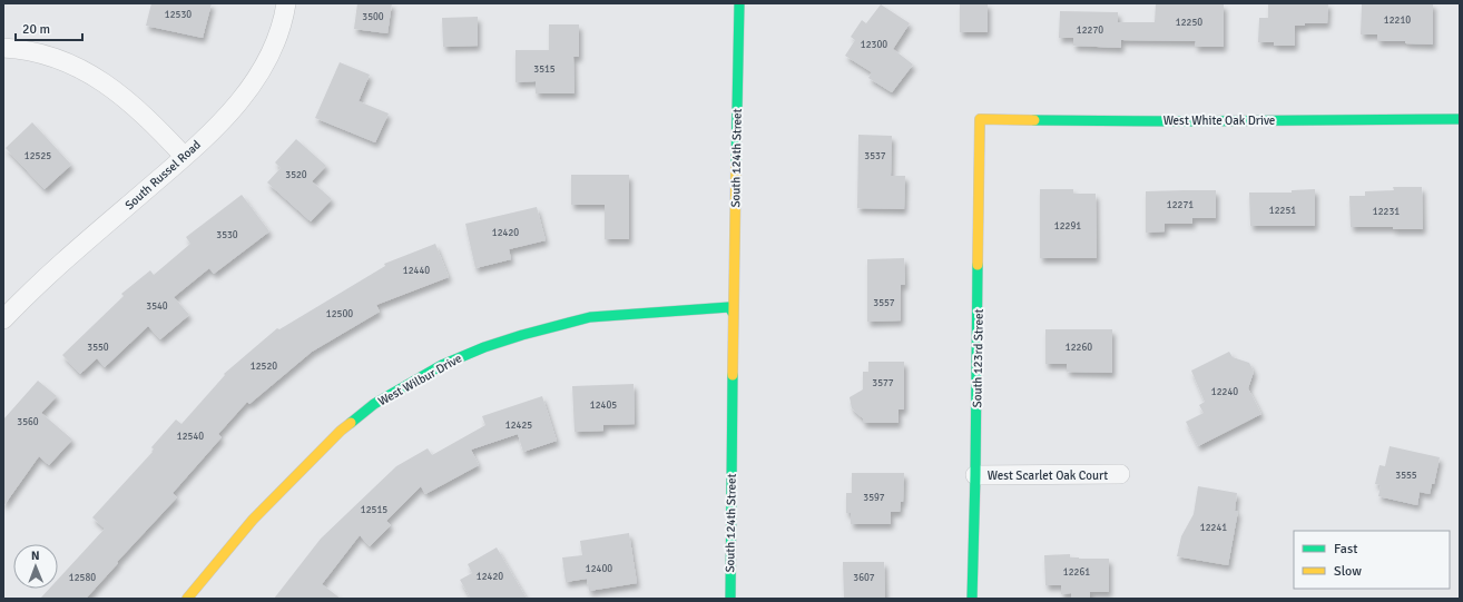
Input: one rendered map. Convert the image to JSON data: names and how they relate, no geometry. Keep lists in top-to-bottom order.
{
  "streets": {
    "street": [
      "West White Oak Drive",
      "South 124th Street",
      "South Russel Road",
      "South 123rd Street",
      "West Wilbur Drive",
      "West Scarlet Oak Court"
    ]
  },
  "crossings": [
    ["West White Oak Drive", "South 123rd Street"],
    ["South 124th Street", "West Wilbur Drive"],
    ["South 123rd Street", "West Scarlet Oak Court"]
  ],
  "house_numbers": [
    "12530",
    "3500",
    "12210",
    "12250",
    "12270",
    "12300",
    "3515",
    "12525",
    "3537",
    "3520",
    "12271",
    "12251",
    "12231",
    "12291",
    "12420",
    "3530",
    "12440",
    "3557",
    "3540",
    "12500",
    "3550",
    "12260",
    "12520",
    "3577",
    "12240",
    "12405",
    "3560",
    "12425",
    "12540",
    "3555",
    "3597",
    "12515",
    "12241",
    "12400",
    "12261",
    "12420",
    "12580",
    "3607"
  ],
  "legend": ["Fast", "Slow"],
  "scale_bar": "20 m",
  "north": "top"
}
